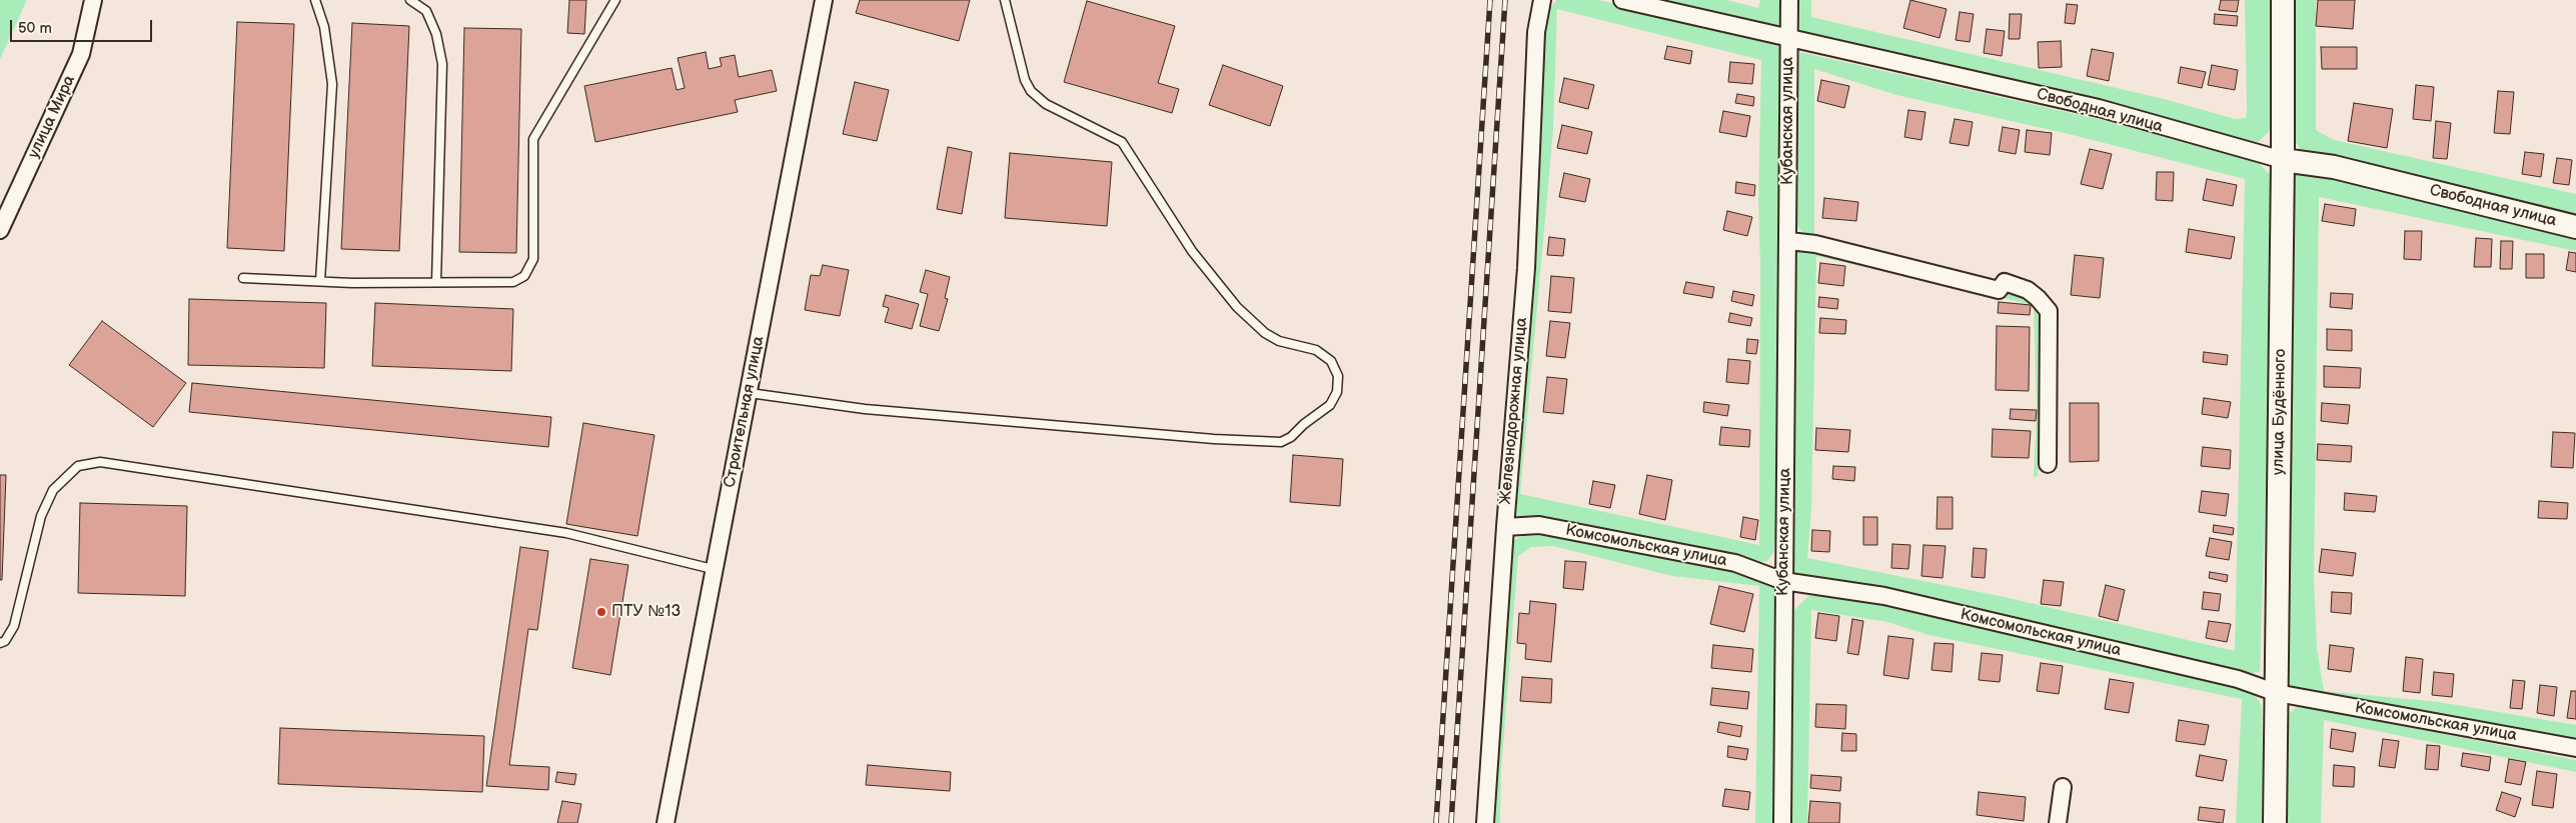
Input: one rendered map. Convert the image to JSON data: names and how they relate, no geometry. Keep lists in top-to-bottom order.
{
  "streets": {
    "street": [
      "Свободная улица",
      "улица Мира",
      "Кубанская улица",
      "Железнодорожная улица",
      "Строительная улица",
      "улица Будённого",
      "Комсомольская улица"
    ]
  },
  "crossings": [
    ["Свободная улица", "Кубанская улица"],
    ["Свободная улица", "улица Будённого"],
    ["Кубанская улица", "Комсомольская улица"],
    ["Железнодорожная улица", "Комсомольская улица"],
    ["улица Будённого", "Комсомольская улица"]
  ],
  "places": ["ПТУ №13"],
  "scale_bar": "50 m"
}
